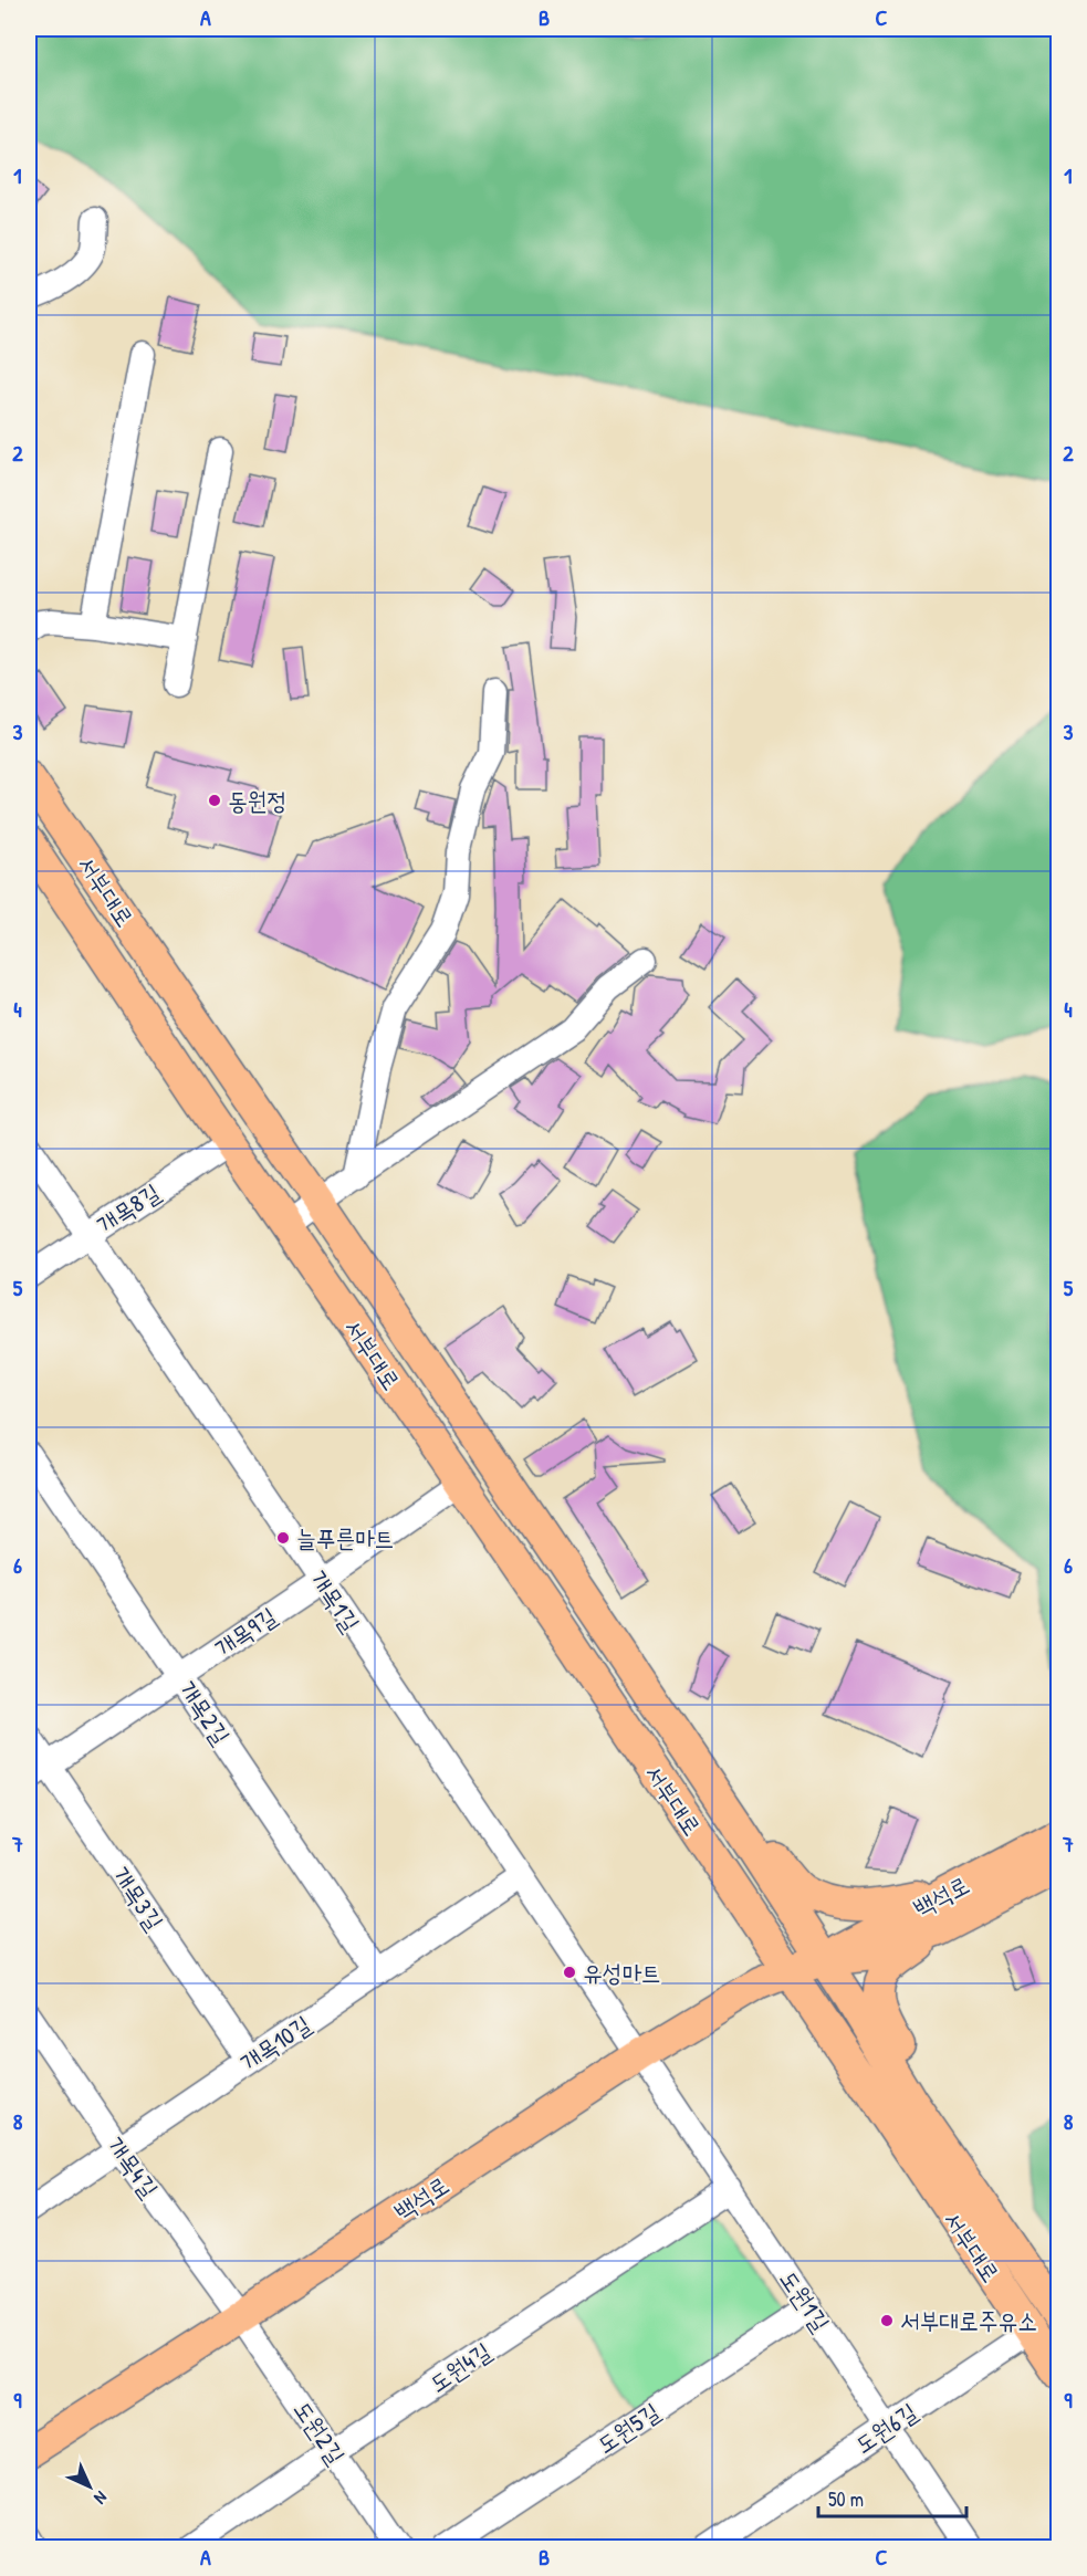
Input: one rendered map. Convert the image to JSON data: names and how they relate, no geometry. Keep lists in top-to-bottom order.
{
  "streets": {
    "main road": ["서부대로", "백석로"],
    "street": [
      "개목8길",
      "개목1길",
      "개목9길",
      "개목2길",
      "개목3길",
      "개목10길",
      "개목4길",
      "도원1길",
      "도원4길",
      "도원5길",
      "도원6길",
      "도원2길"
    ]
  },
  "crossings": [
    ["서부대로", "개목8길"],
    ["서부대로", "개목9길"],
    ["서부대로", "백석로"],
    ["서부대로", "도원6길"],
    ["개목8길", "개목1길"],
    ["개목1길", "개목9길"],
    ["개목1길", "백석로"],
    ["개목1길", "개목10길"],
    ["개목1길", "도원1길"],
    ["개목9길", "개목2길"],
    ["개목9길", "개목3길"],
    ["개목2길", "개목10길"],
    ["백석로", "개목4길"],
    ["백석로", "도원1길"],
    ["백석로", "도원2길"],
    ["개목3길", "개목10길"],
    ["개목10길", "개목4길"],
    ["개목4길", "도원2길"],
    ["도원1길", "도원4길"],
    ["도원1길", "도원5길"],
    ["도원1길", "도원6길"],
    ["도원4길", "도원2길"]
  ],
  "places": [
    "동원정",
    "늘푸른마트",
    "유성마트",
    "서부대로주유소"
  ],
  "scale_bar": "50 m",
  "north": "bottom right",
  "grid": {
    "columns": ["A", "B", "C"],
    "rows": [
      "1",
      "2",
      "3",
      "4",
      "5",
      "6",
      "7",
      "8",
      "9"
    ]
  }
}
